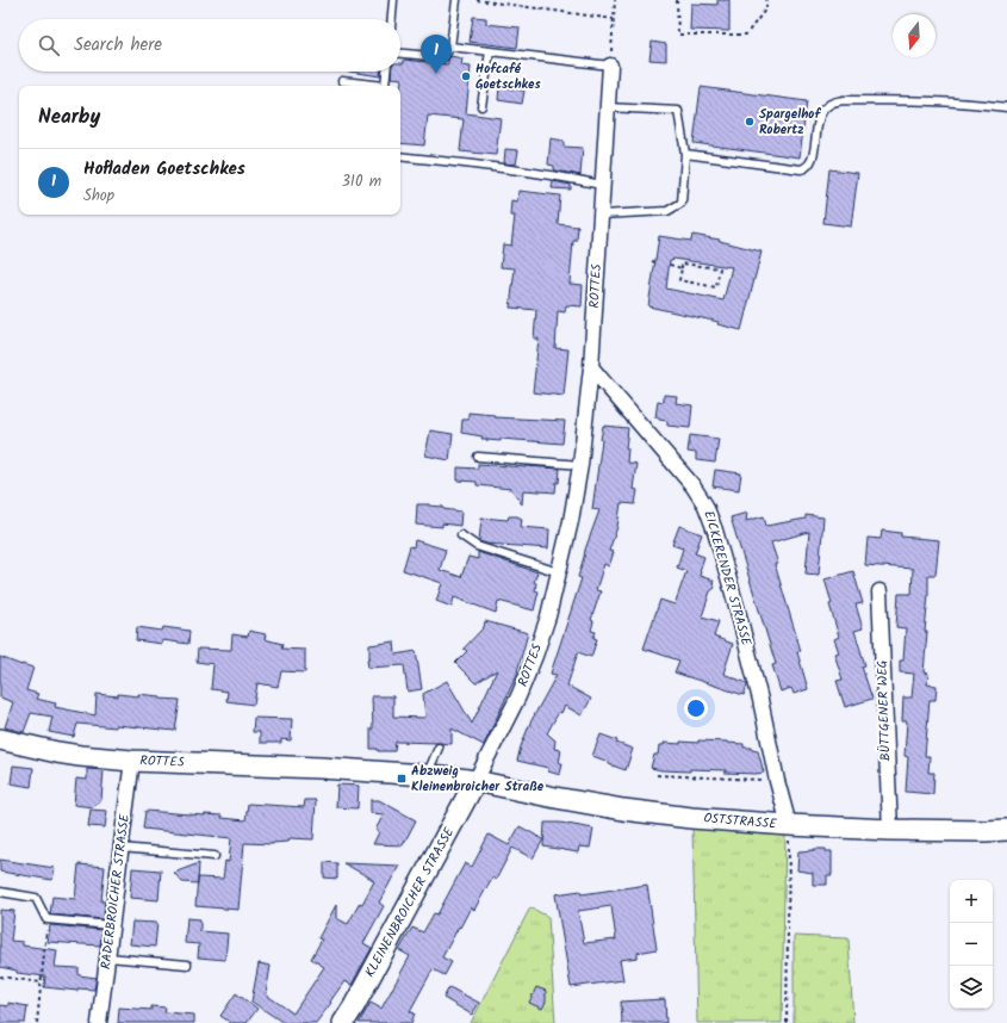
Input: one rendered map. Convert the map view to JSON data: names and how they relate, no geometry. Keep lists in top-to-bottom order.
{
  "streets": {
    "street": [
      "ROTTES",
      "EICKERENDER STRASSE",
      "BÜTTGENER WEG",
      "OSTSTRASSE",
      "RADERBROICHER STRASSE",
      "KLEINENBROICHER STRASSE"
    ]
  },
  "crossings": [
    ["ROTTES", "EICKERENDER STRASSE"],
    ["ROTTES", "OSTSTRASSE"],
    ["ROTTES", "RADERBROICHER STRASSE"],
    ["ROTTES", "KLEINENBROICHER STRASSE"],
    ["EICKERENDER STRASSE", "OSTSTRASSE"],
    ["BÜTTGENER WEG", "OSTSTRASSE"],
    ["OSTSTRASSE", "KLEINENBROICHER STRASSE"]
  ],
  "places": {
    "other": ["Hofcafé Goetschkes", "Spargelhof Robertz"],
    "transit": ["Abzweig Kleinenbroicher Straße"]
  },
  "north": "bottom",
  "page": {
    "search": "Search here",
    "pins": "1",
    "heading": "Nearby",
    "list": [
      {
        "mark": "1",
        "name": "Hofladen Goetschkes",
        "note": "Shop",
        "value": "310 m"
      }
    ],
    "map_buttons": ["+", "−"]
  }
}
